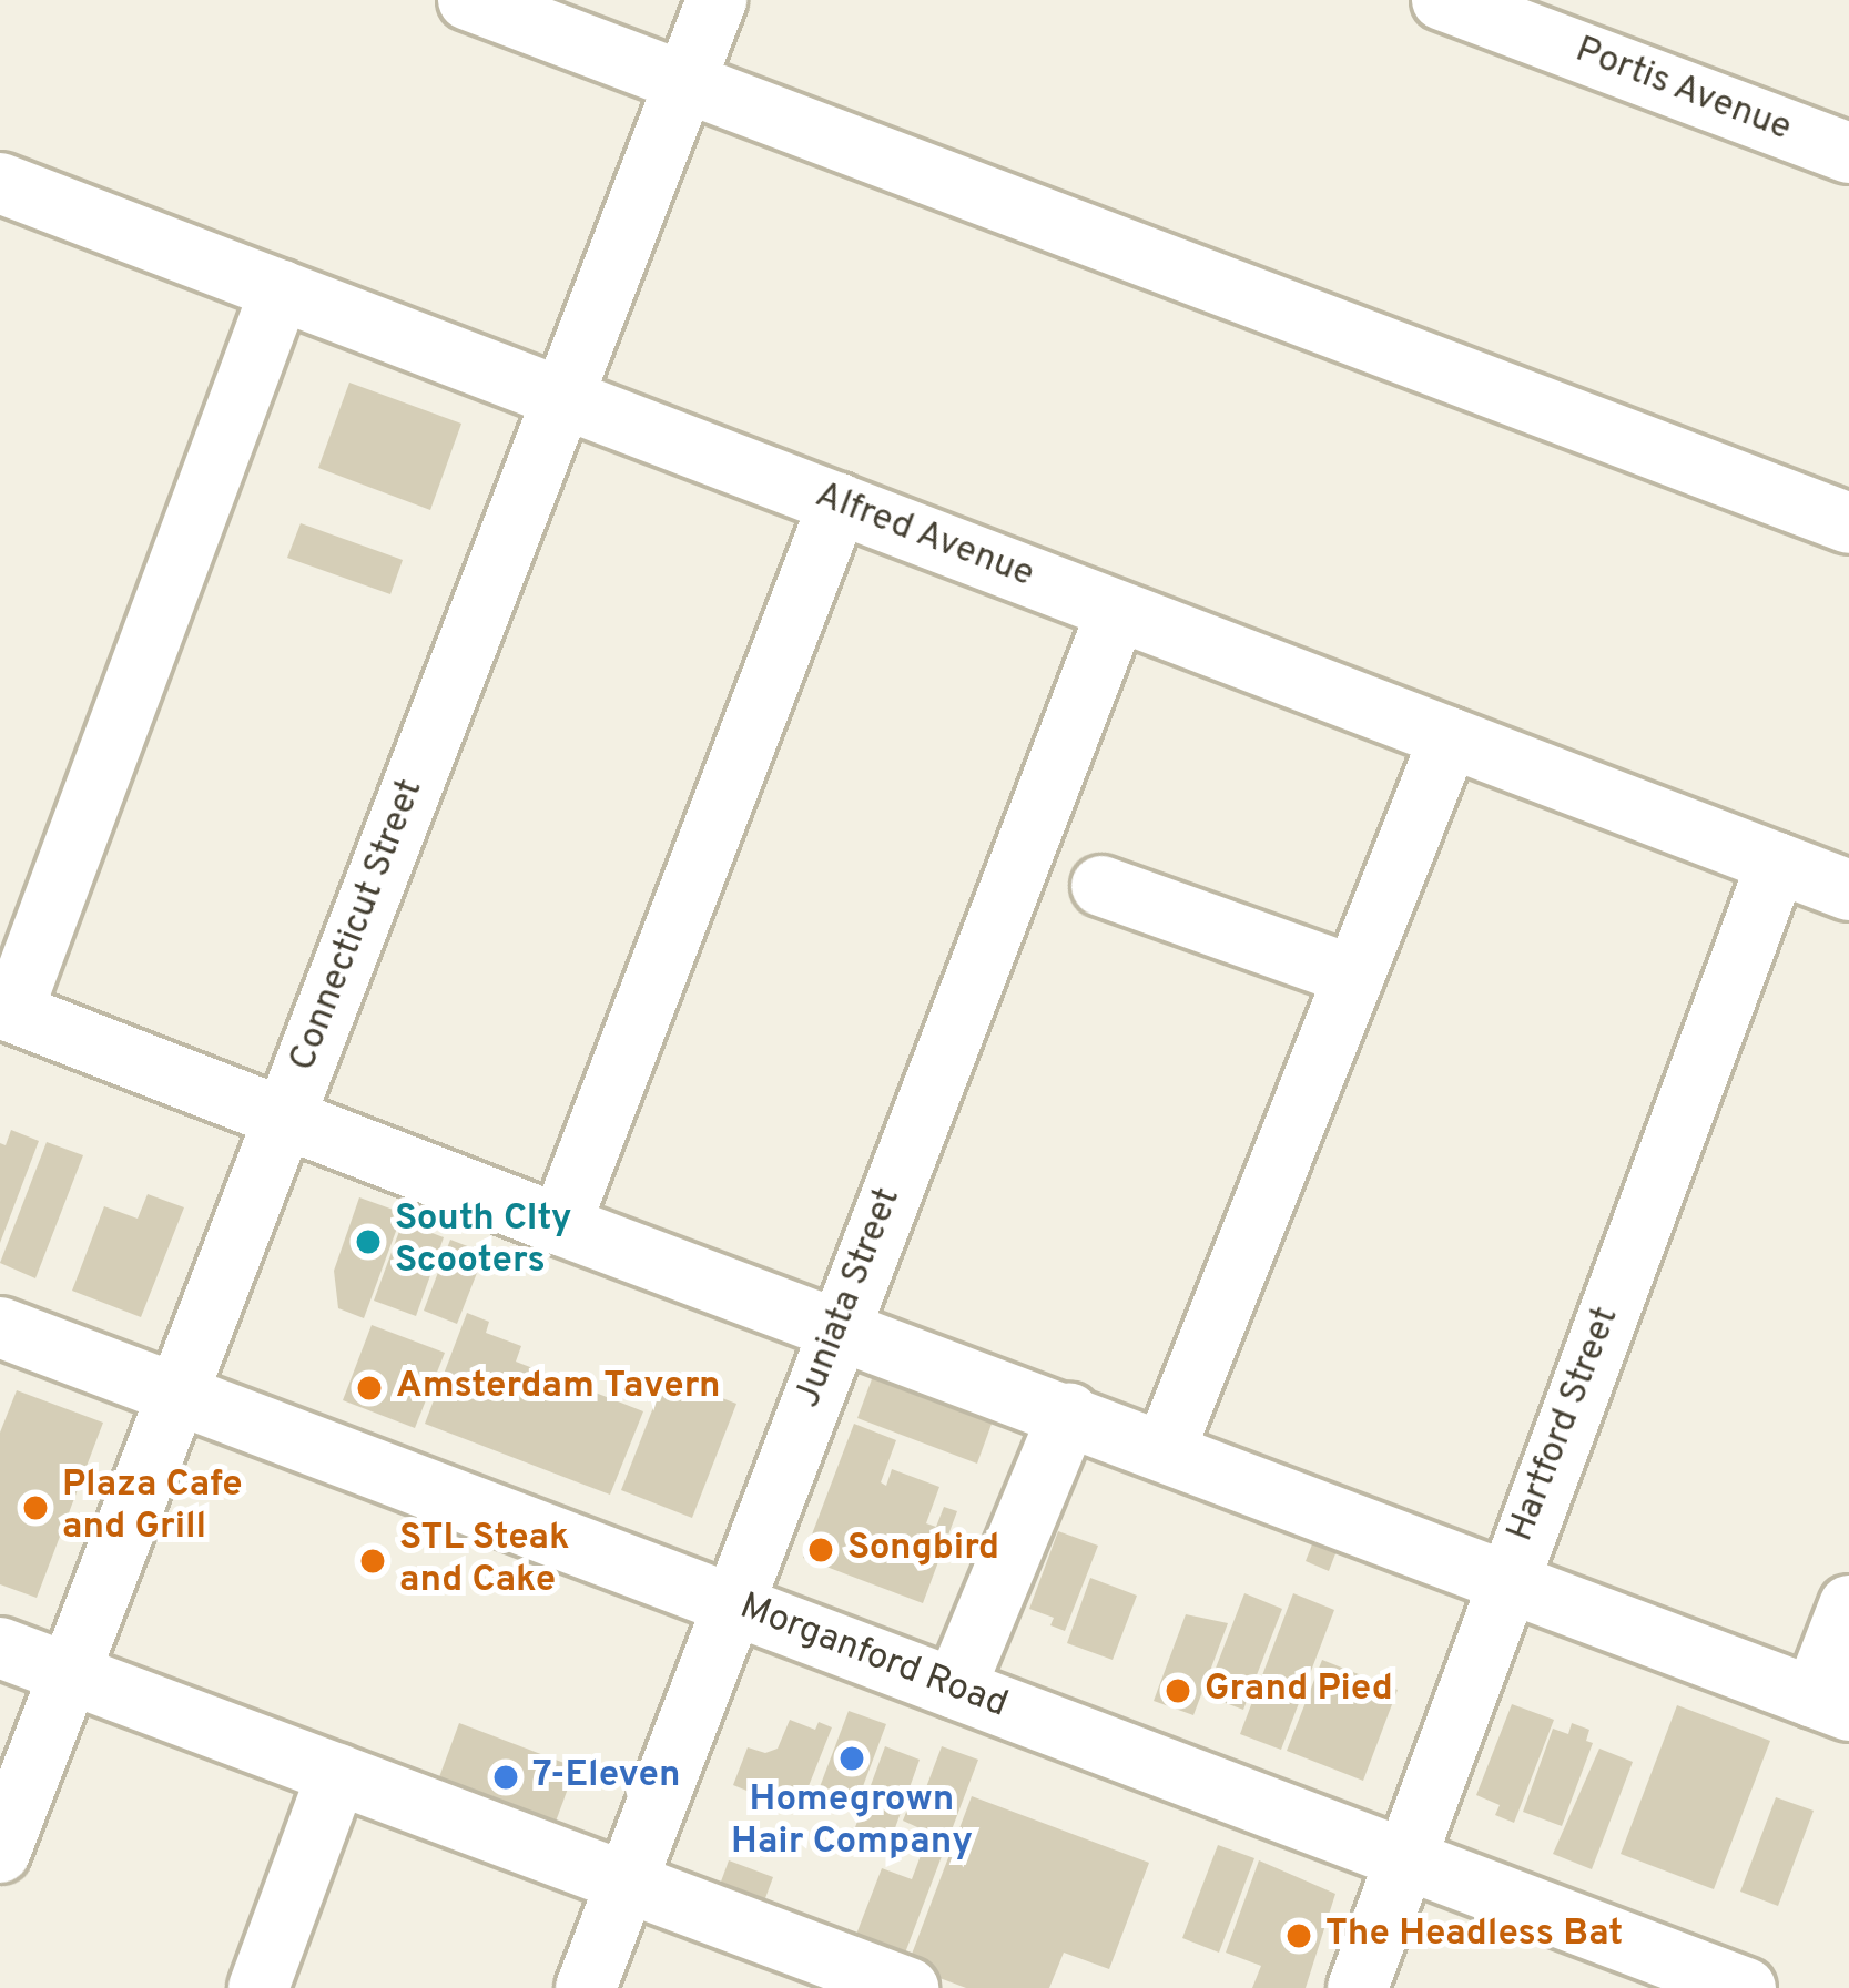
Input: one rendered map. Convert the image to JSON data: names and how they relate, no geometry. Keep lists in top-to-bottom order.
{
  "streets": {
    "street": [
      "Portis Avenue",
      "Alfred Avenue",
      "Connecticut Street",
      "Juniata Street",
      "Hartford Street",
      "Morganford Road"
    ]
  },
  "crossings": [
    ["Alfred Avenue", "Connecticut Street"],
    ["Alfred Avenue", "Juniata Street"],
    ["Alfred Avenue", "Hartford Street"],
    ["Connecticut Street", "Morganford Road"],
    ["Juniata Street", "Morganford Road"],
    ["Hartford Street", "Morganford Road"]
  ],
  "places": [
    "South CIty Scooters",
    "Amsterdam Tavern",
    "Plaza Cafe and Grill",
    "Songbird",
    "STL Steak and Cake",
    "Grand Pied",
    "Homegrown Hair Company",
    "7-Eleven",
    "The Headless Bat"
  ]
}
